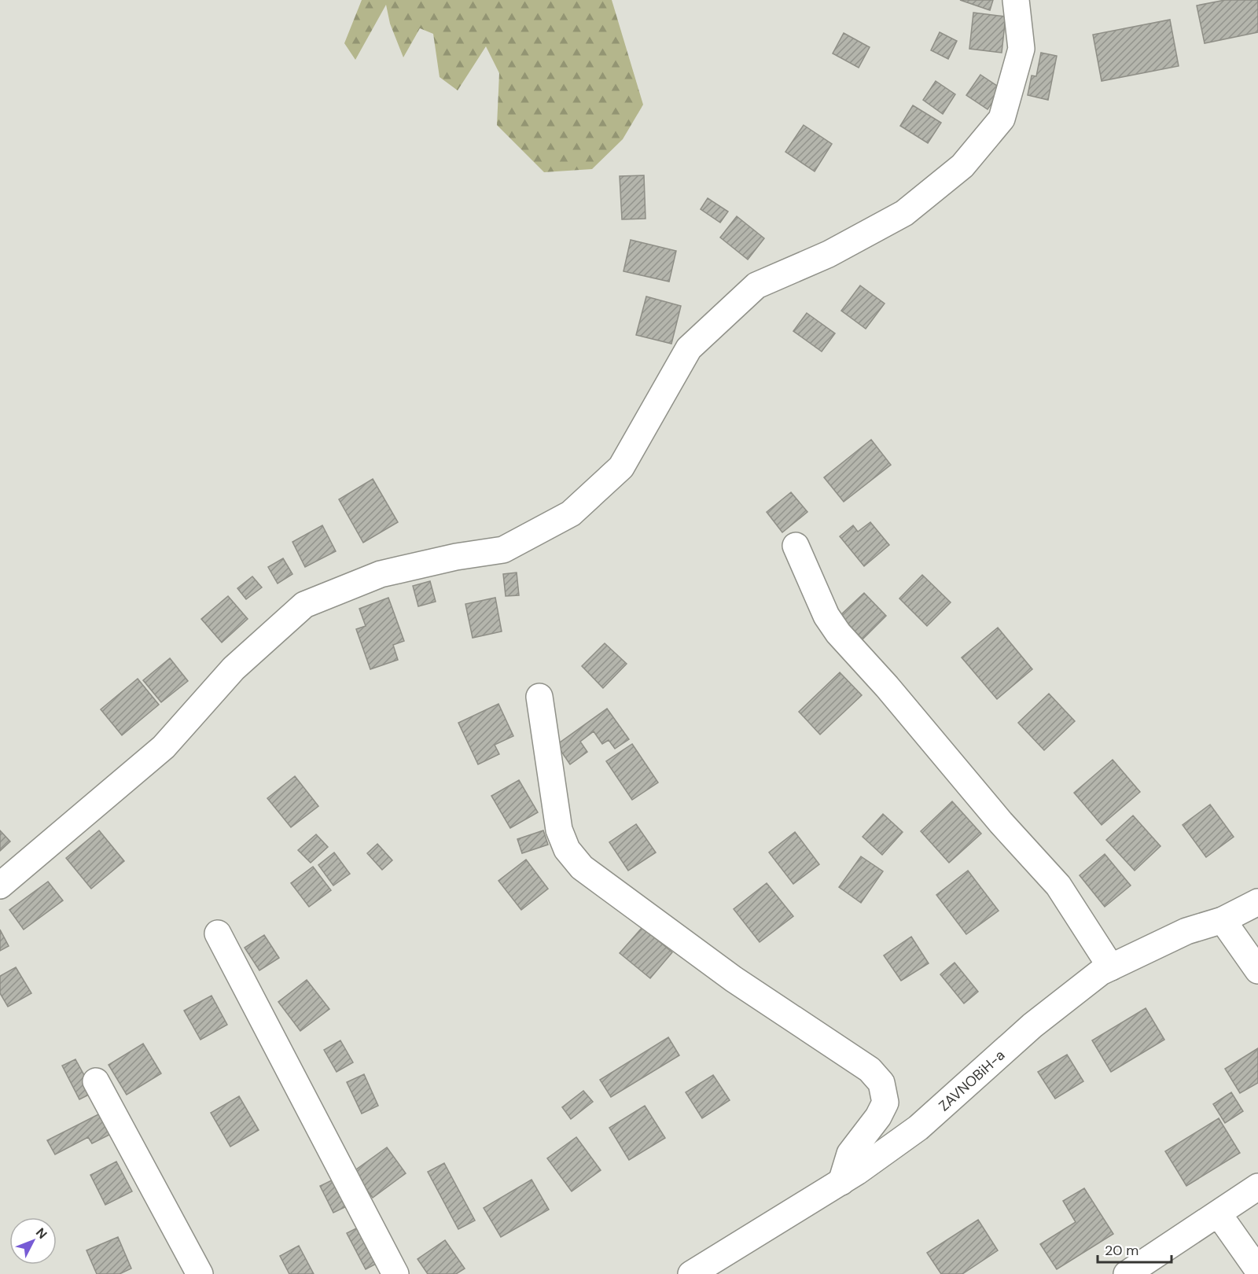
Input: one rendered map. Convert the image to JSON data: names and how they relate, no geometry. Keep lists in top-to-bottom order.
{
  "streets": {
    "street": ["ZAVNOBiH-a"]
  },
  "scale_bar": "20 m",
  "north": "top right"
}
